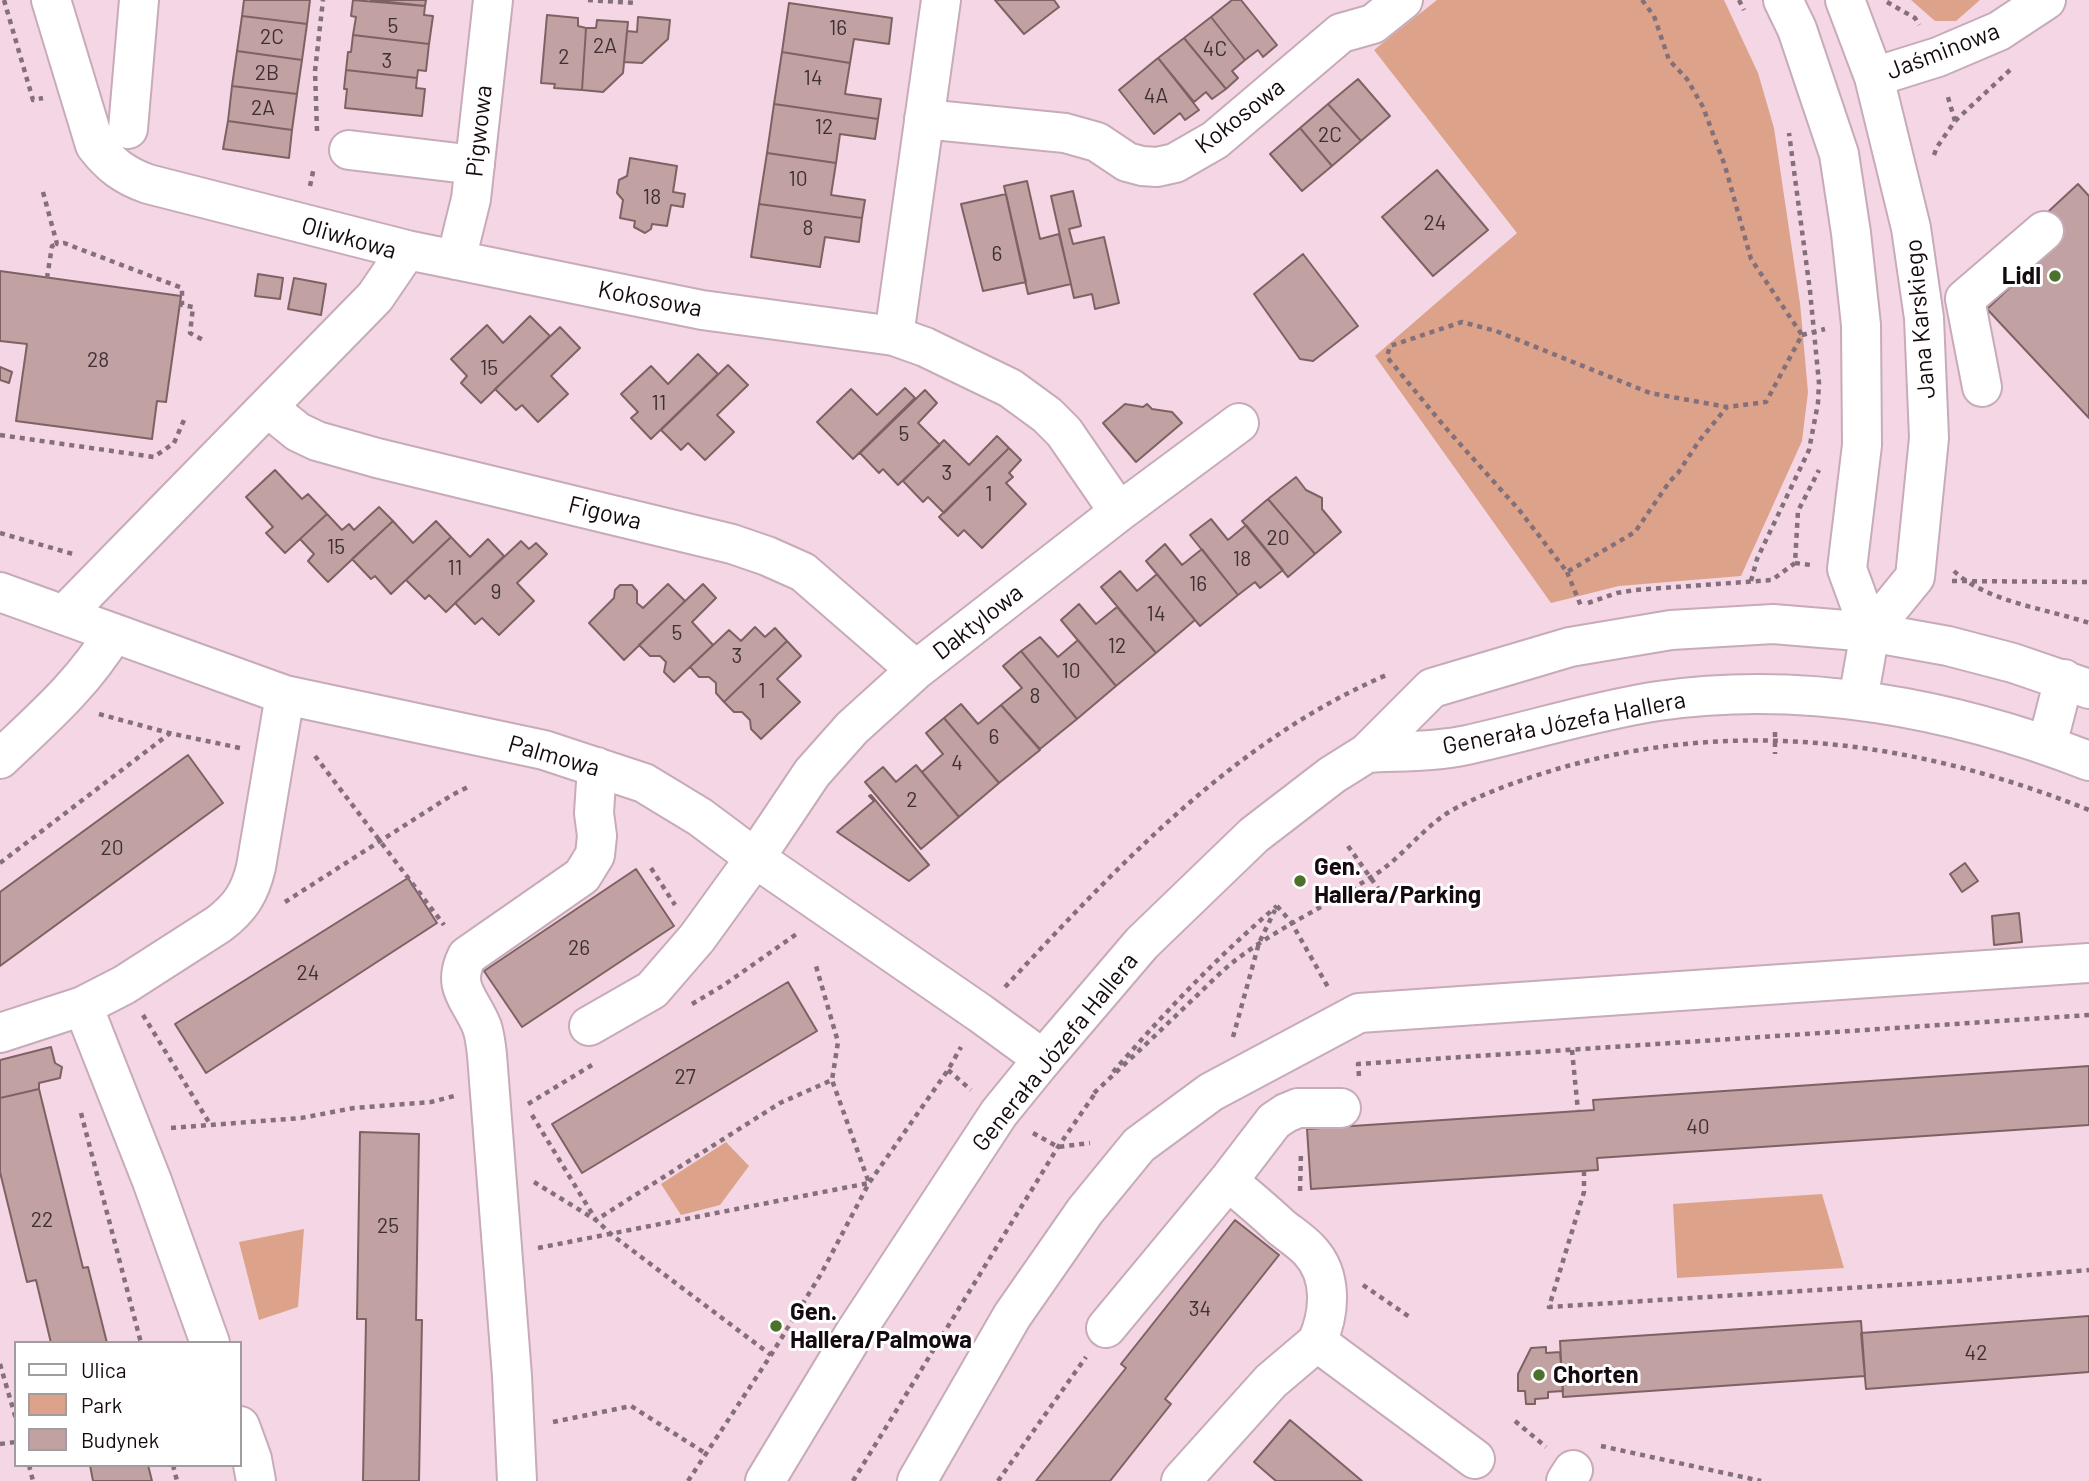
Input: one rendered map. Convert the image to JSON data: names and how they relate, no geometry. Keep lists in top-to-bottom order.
{
  "streets": {
    "street": [
      "Jaśminowa",
      "Kokosowa",
      "Pigwowa",
      "Oliwkowa",
      "Jana Karskiego",
      "Figowa",
      "Daktylowa",
      "Generała Józefa Hallera",
      "Palmowa"
    ]
  },
  "crossings": [
    ["Jaśminowa", "Jana Karskiego"],
    ["Kokosowa", "Pigwowa"],
    ["Kokosowa", "Oliwkowa"],
    ["Kokosowa", "Daktylowa"],
    ["Oliwkowa", "Figowa"],
    ["Oliwkowa", "Palmowa"],
    ["Jana Karskiego", "Generała Józefa Hallera"],
    ["Figowa", "Daktylowa"],
    ["Daktylowa", "Palmowa"],
    ["Generała Józefa Hallera", "Palmowa"]
  ],
  "places": [
    "Lidl",
    "Gen. Hallera/Parking",
    "Gen. Hallera/Palmowa",
    "Chorten"
  ],
  "house_numbers": [
    "5",
    "16",
    "2C",
    "2A",
    "4C",
    "2",
    "3",
    "2B",
    "14",
    "4A",
    "2A",
    "12",
    "2C",
    "10",
    "18",
    "24",
    "8",
    "6",
    "28",
    "15",
    "11",
    "5",
    "3",
    "1",
    "20",
    "15",
    "18",
    "11",
    "16",
    "9",
    "14",
    "5",
    "12",
    "3",
    "10",
    "1",
    "8",
    "6",
    "4",
    "2",
    "20",
    "26",
    "24",
    "27",
    "40",
    "22",
    "25",
    "34",
    "42"
  ],
  "legend": ["Ulica", "Park", "Budynek"]
}
